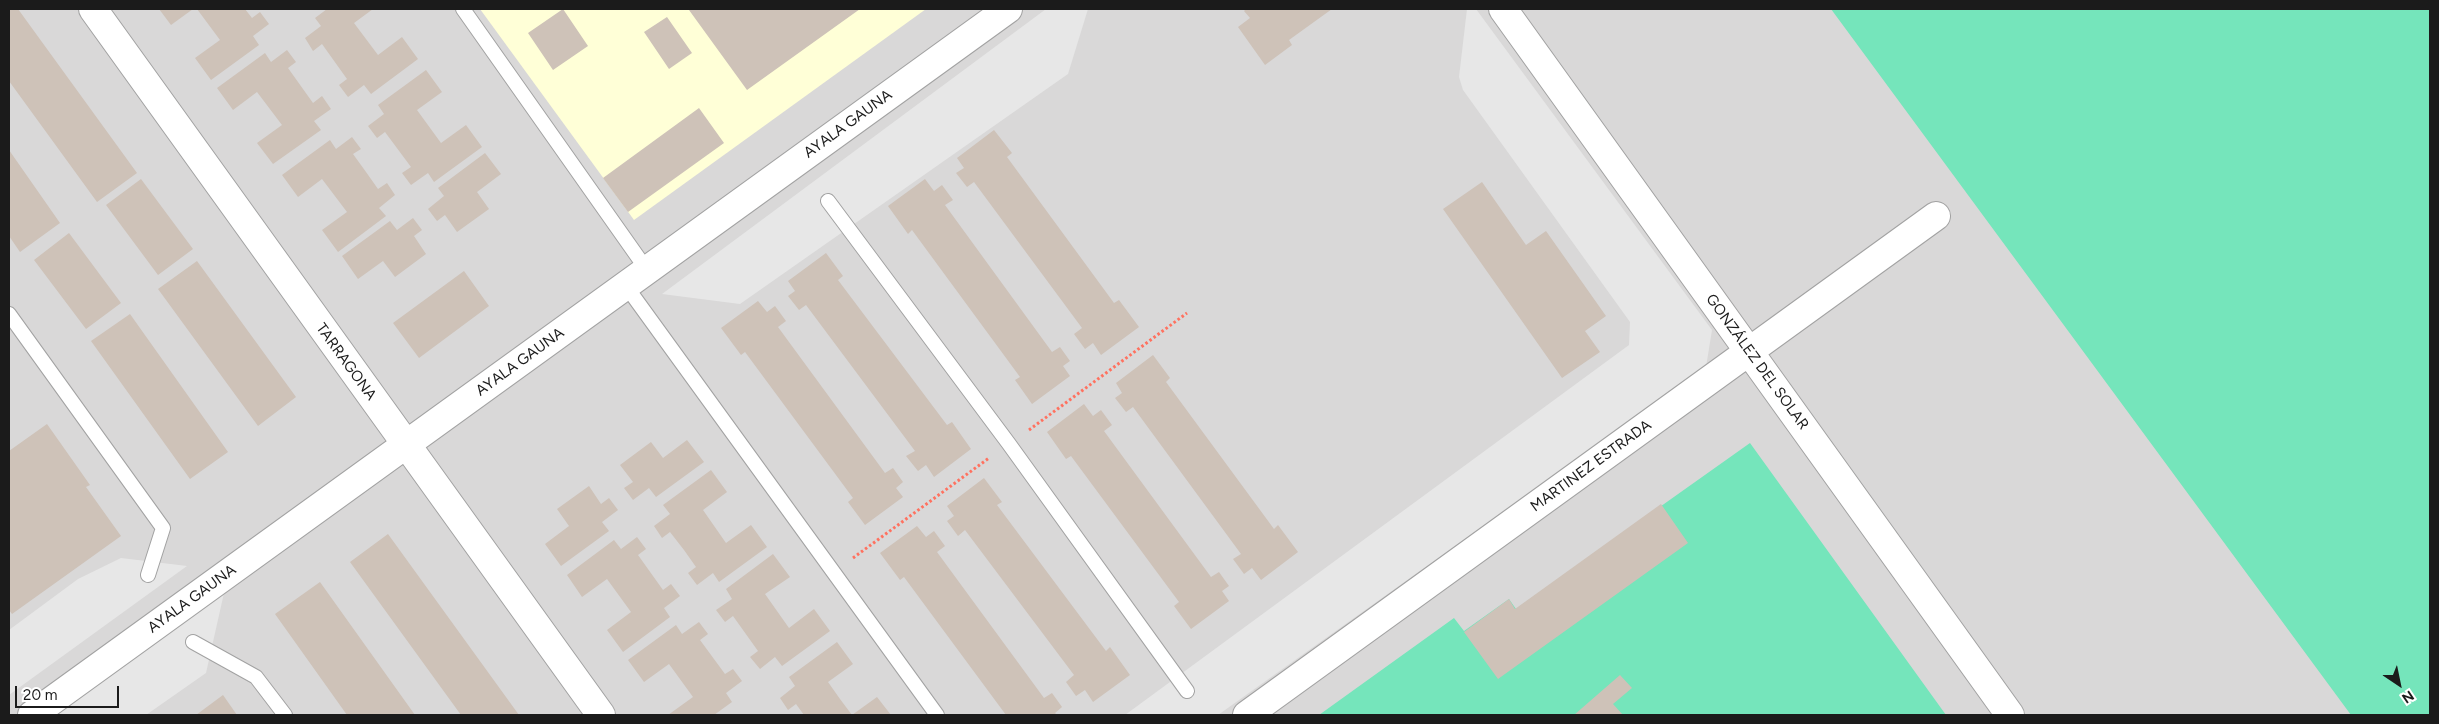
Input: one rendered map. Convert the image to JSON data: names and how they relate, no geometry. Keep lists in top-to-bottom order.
{
  "streets": {
    "street": [
      "AYALA GAUNA",
      "TARRAGONA",
      "GONZÁLEZ DEL SOLAR",
      "MARTINEZ ESTRADA"
    ]
  },
  "crossings": [
    ["AYALA GAUNA", "TARRAGONA"],
    ["GONZÁLEZ DEL SOLAR", "MARTINEZ ESTRADA"]
  ],
  "scale_bar": "20 m",
  "north": "bottom right"
}
